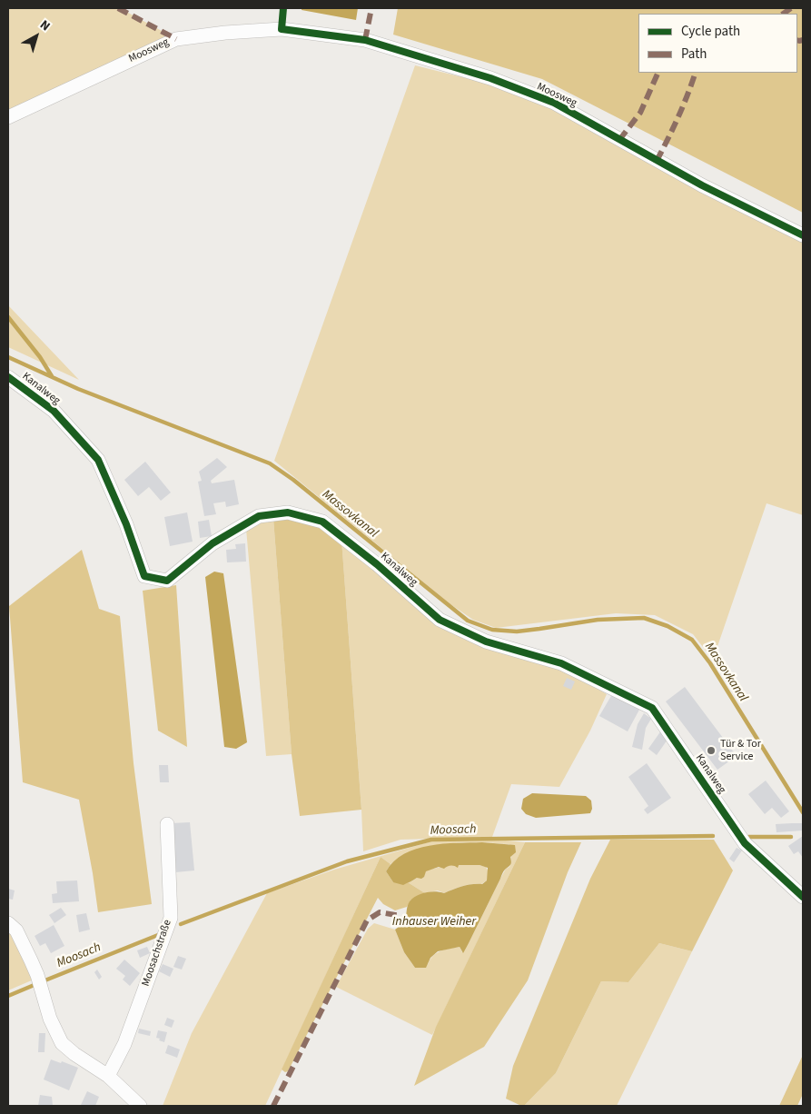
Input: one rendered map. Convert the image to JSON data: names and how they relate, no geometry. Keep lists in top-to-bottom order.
{
  "streets": {
    "street": ["Moosweg", "Kanalweg", "Moosachstraße"]
  },
  "water": ["Massovkanal", "Moosach", "Inhauser Weiher"],
  "places": ["Tür & Tor Service"],
  "legend": ["Cycle path", "Path"],
  "north": "top right"
}
